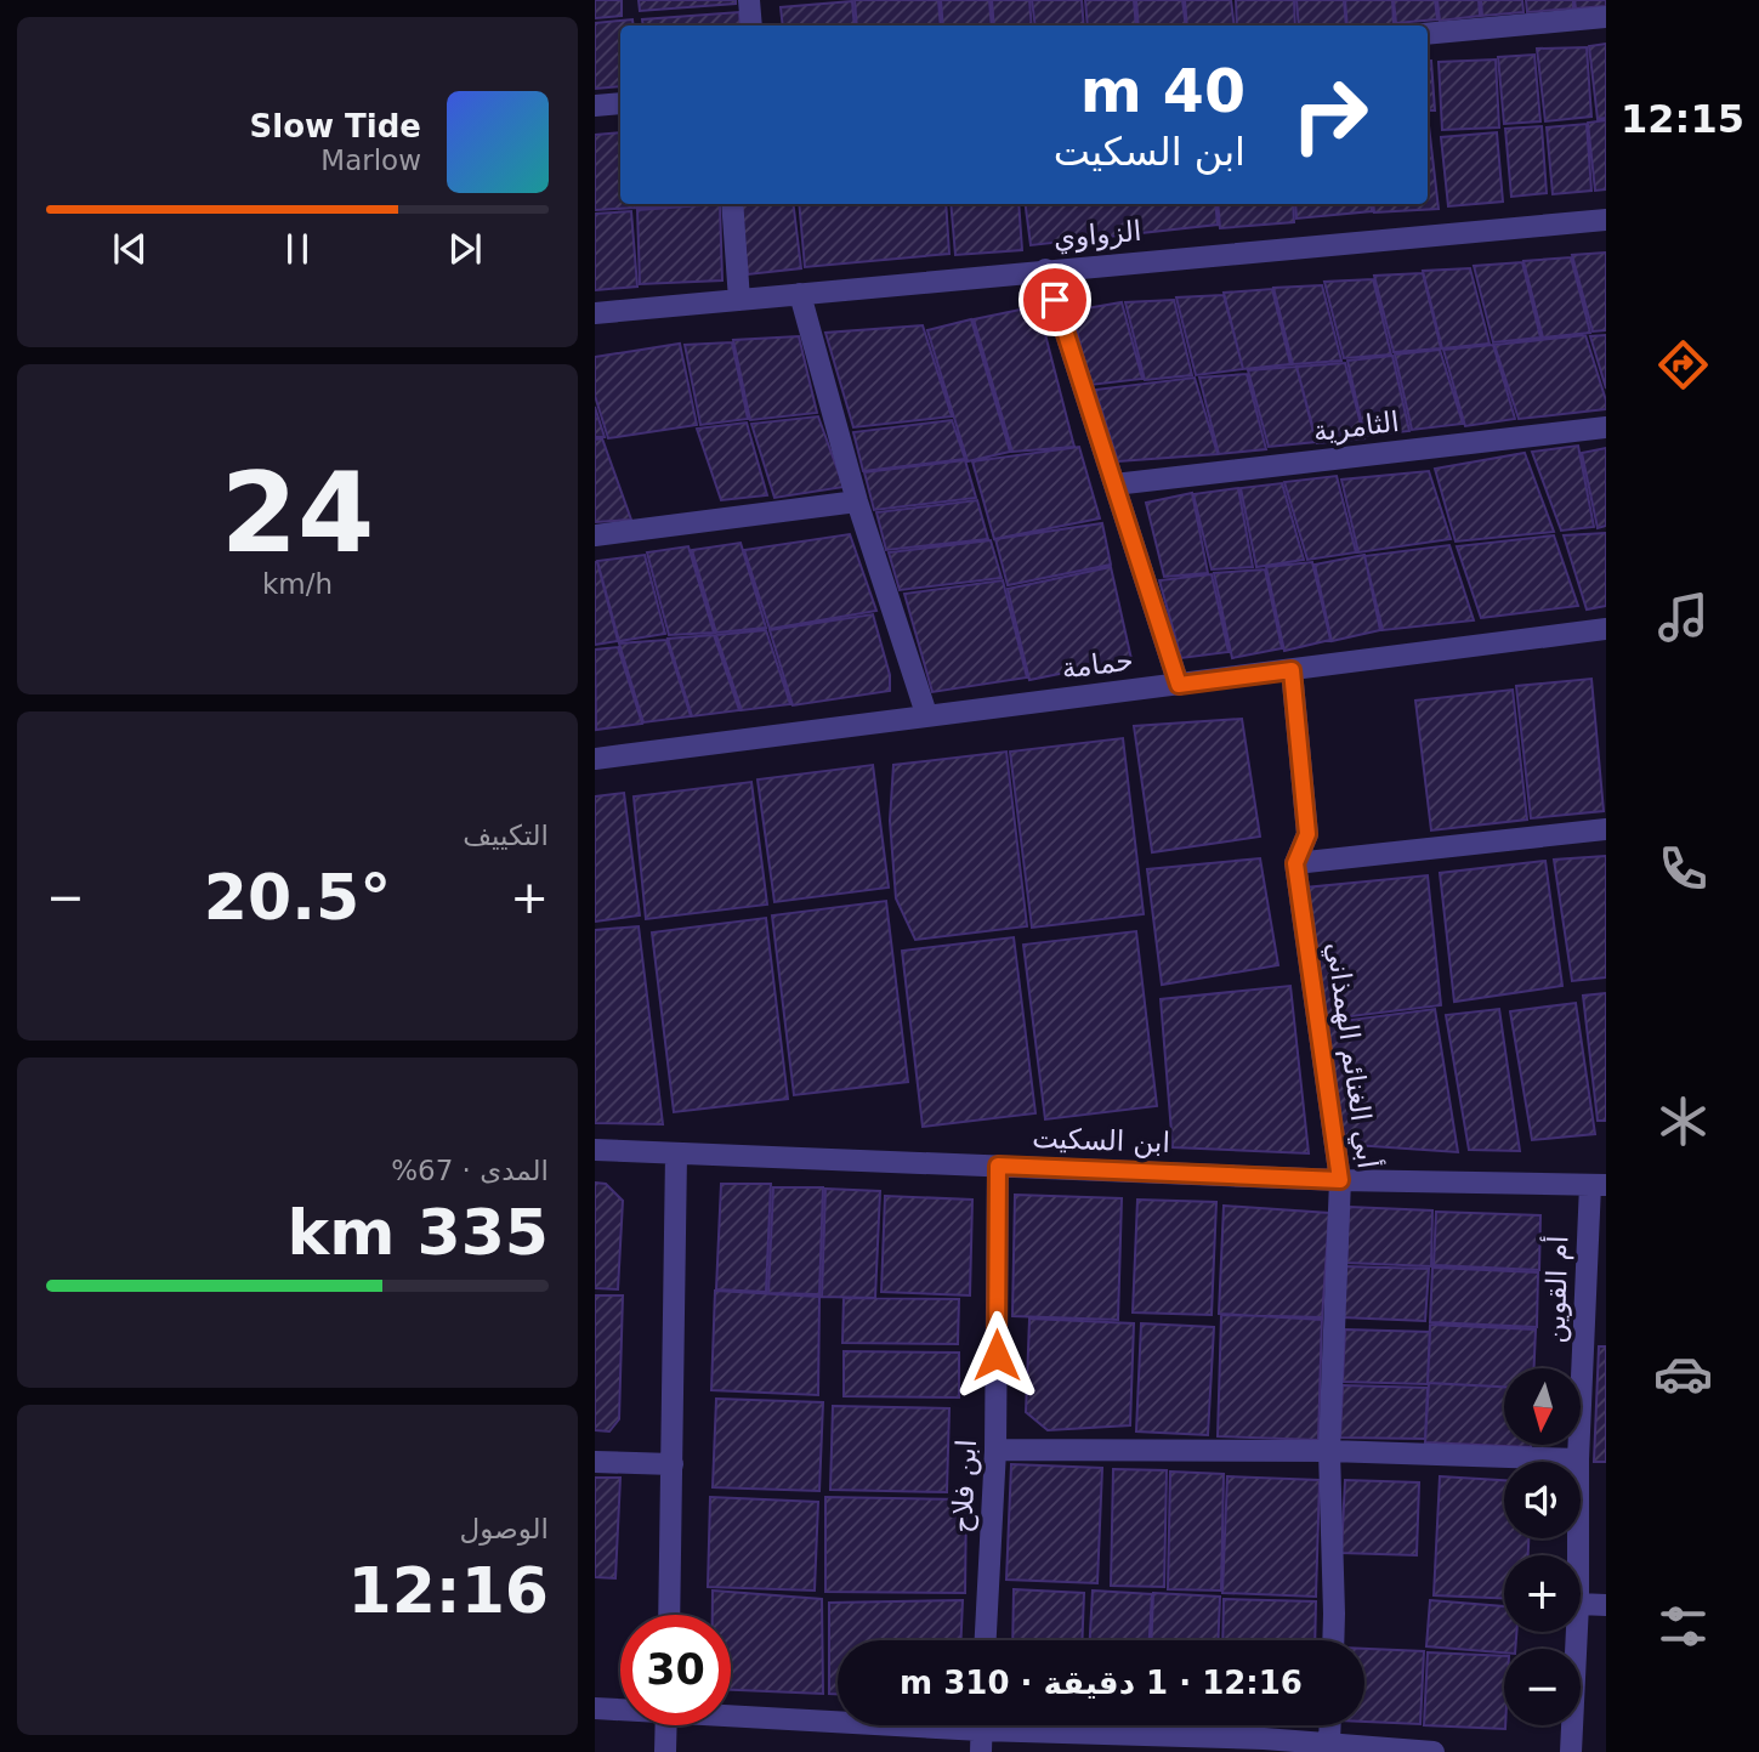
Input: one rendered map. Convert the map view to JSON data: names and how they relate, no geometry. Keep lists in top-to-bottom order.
{
  "streets": {
    "street": [
      "الزواوي",
      "الثامرية",
      "حمامة",
      "أبي الغنائم الهمذاني",
      "ابن السكيت",
      "أم القوين",
      "ابن فلاح"
    ]
  },
  "crossings": [
    ["حمامة", "أبي الغنائم الهمذاني"],
    ["أبي الغنائم الهمذاني", "ابن السكيت"],
    ["ابن السكيت", "أم القوين"],
    ["ابن السكيت", "ابن فلاح"]
  ],
  "north": "bottom",
  "page": {
    "tabs": "12:15",
    "turn": ["40 m", "ابن السكيت"],
    "song": ["Slow Tide", "Marlow"],
    "tile": [
      ["24", "km/h"],
      "التكييف",
      ["المدى · 67%", "335 km"],
      ["الوصول", "12:16"]
    ],
    "heat": ["−", "20.5°", "+"],
    "map_buttons": ["+", "−"],
    "limit": "30",
    "trip": "12:16 · 1 دقيقة · 310 m"
  }
}
